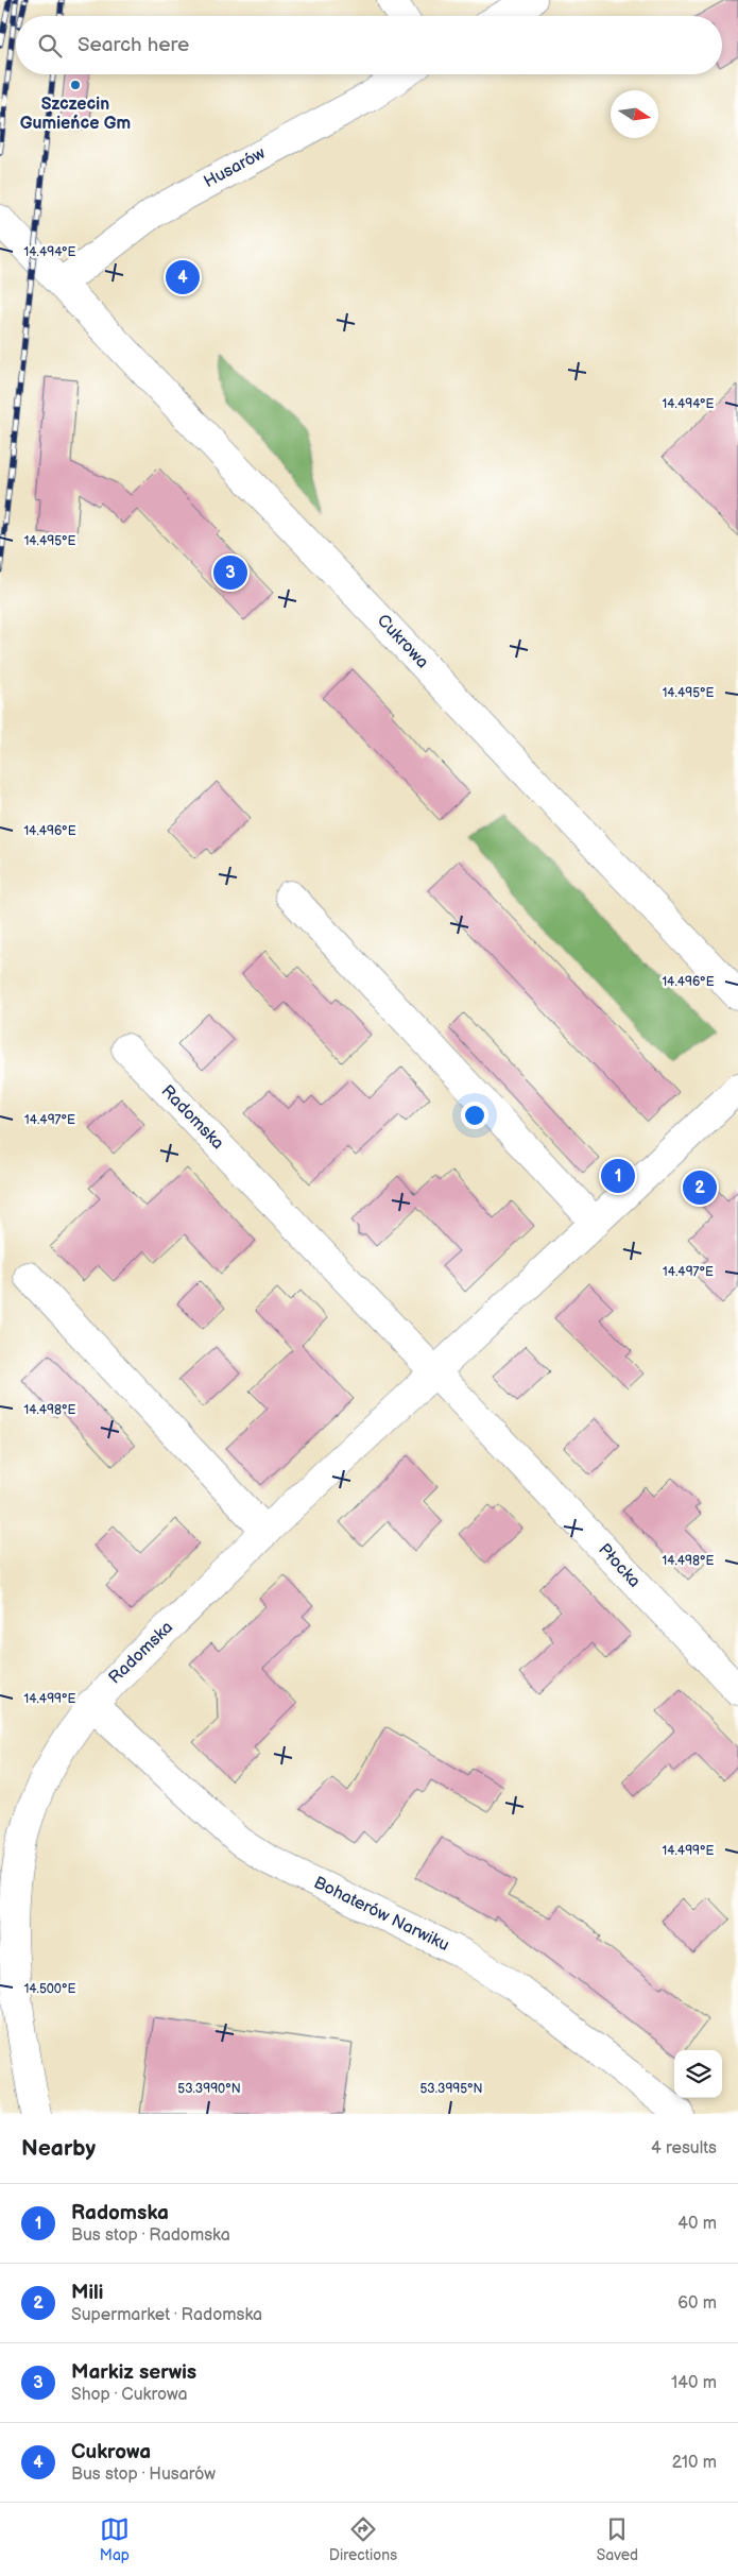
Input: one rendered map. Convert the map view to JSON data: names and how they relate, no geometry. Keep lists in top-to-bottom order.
{
  "streets": {
    "street": [
      "Husarów",
      "Cukrowa",
      "Radomska",
      "Płocka",
      "Bohaterów Narwiku"
    ]
  },
  "crossings": [
    ["Husarów", "Cukrowa"],
    ["Radomska", "Płocka"],
    ["Radomska", "Bohaterów Narwiku"]
  ],
  "places": ["Szczecin Gumieńce Gm"],
  "north": "right",
  "page": {
    "search": "Search here",
    "pins": [
      "4",
      "3",
      "1",
      "2"
    ],
    "heading": ["Nearby", "4 results"],
    "list": [
      {
        "mark": "1",
        "name": "Radomska",
        "note": "Bus stop · Radomska",
        "value": "40 m"
      },
      {
        "mark": "2",
        "name": "Mili",
        "note": "Supermarket · Radomska",
        "value": "60 m"
      },
      {
        "mark": "3",
        "name": "Markiz serwis",
        "note": "Shop · Cukrowa",
        "value": "140 m"
      },
      {
        "mark": "4",
        "name": "Cukrowa",
        "note": "Bus stop · Husarów",
        "value": "210 m"
      }
    ],
    "nav": ["Map", "Directions", "Saved"]
  },
  "coordinates": [
    "14.494°E",
    "14.495°E",
    "14.496°E",
    "14.497°E",
    "14.498°E",
    "14.499°E",
    "14.500°E",
    "53.3990°N",
    "53.3995°N"
  ]
}
